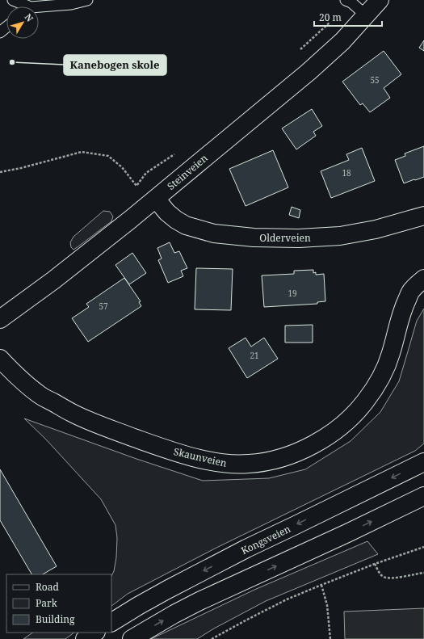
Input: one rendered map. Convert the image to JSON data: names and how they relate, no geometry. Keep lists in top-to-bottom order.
{
  "streets": {
    "main road": [
      "Steinveien",
      "Olderveien",
      "Skaunveien",
      "Kongsveien"
    ]
  },
  "crossings": [
    ["Steinveien", "Olderveien"]
  ],
  "places": ["Kanebogen skole"],
  "house_numbers": [
    "55",
    "18",
    "19",
    "57",
    "21"
  ],
  "legend": ["Road", "Park", "Building"],
  "scale_bar": "20 m",
  "north": "top right"
}
